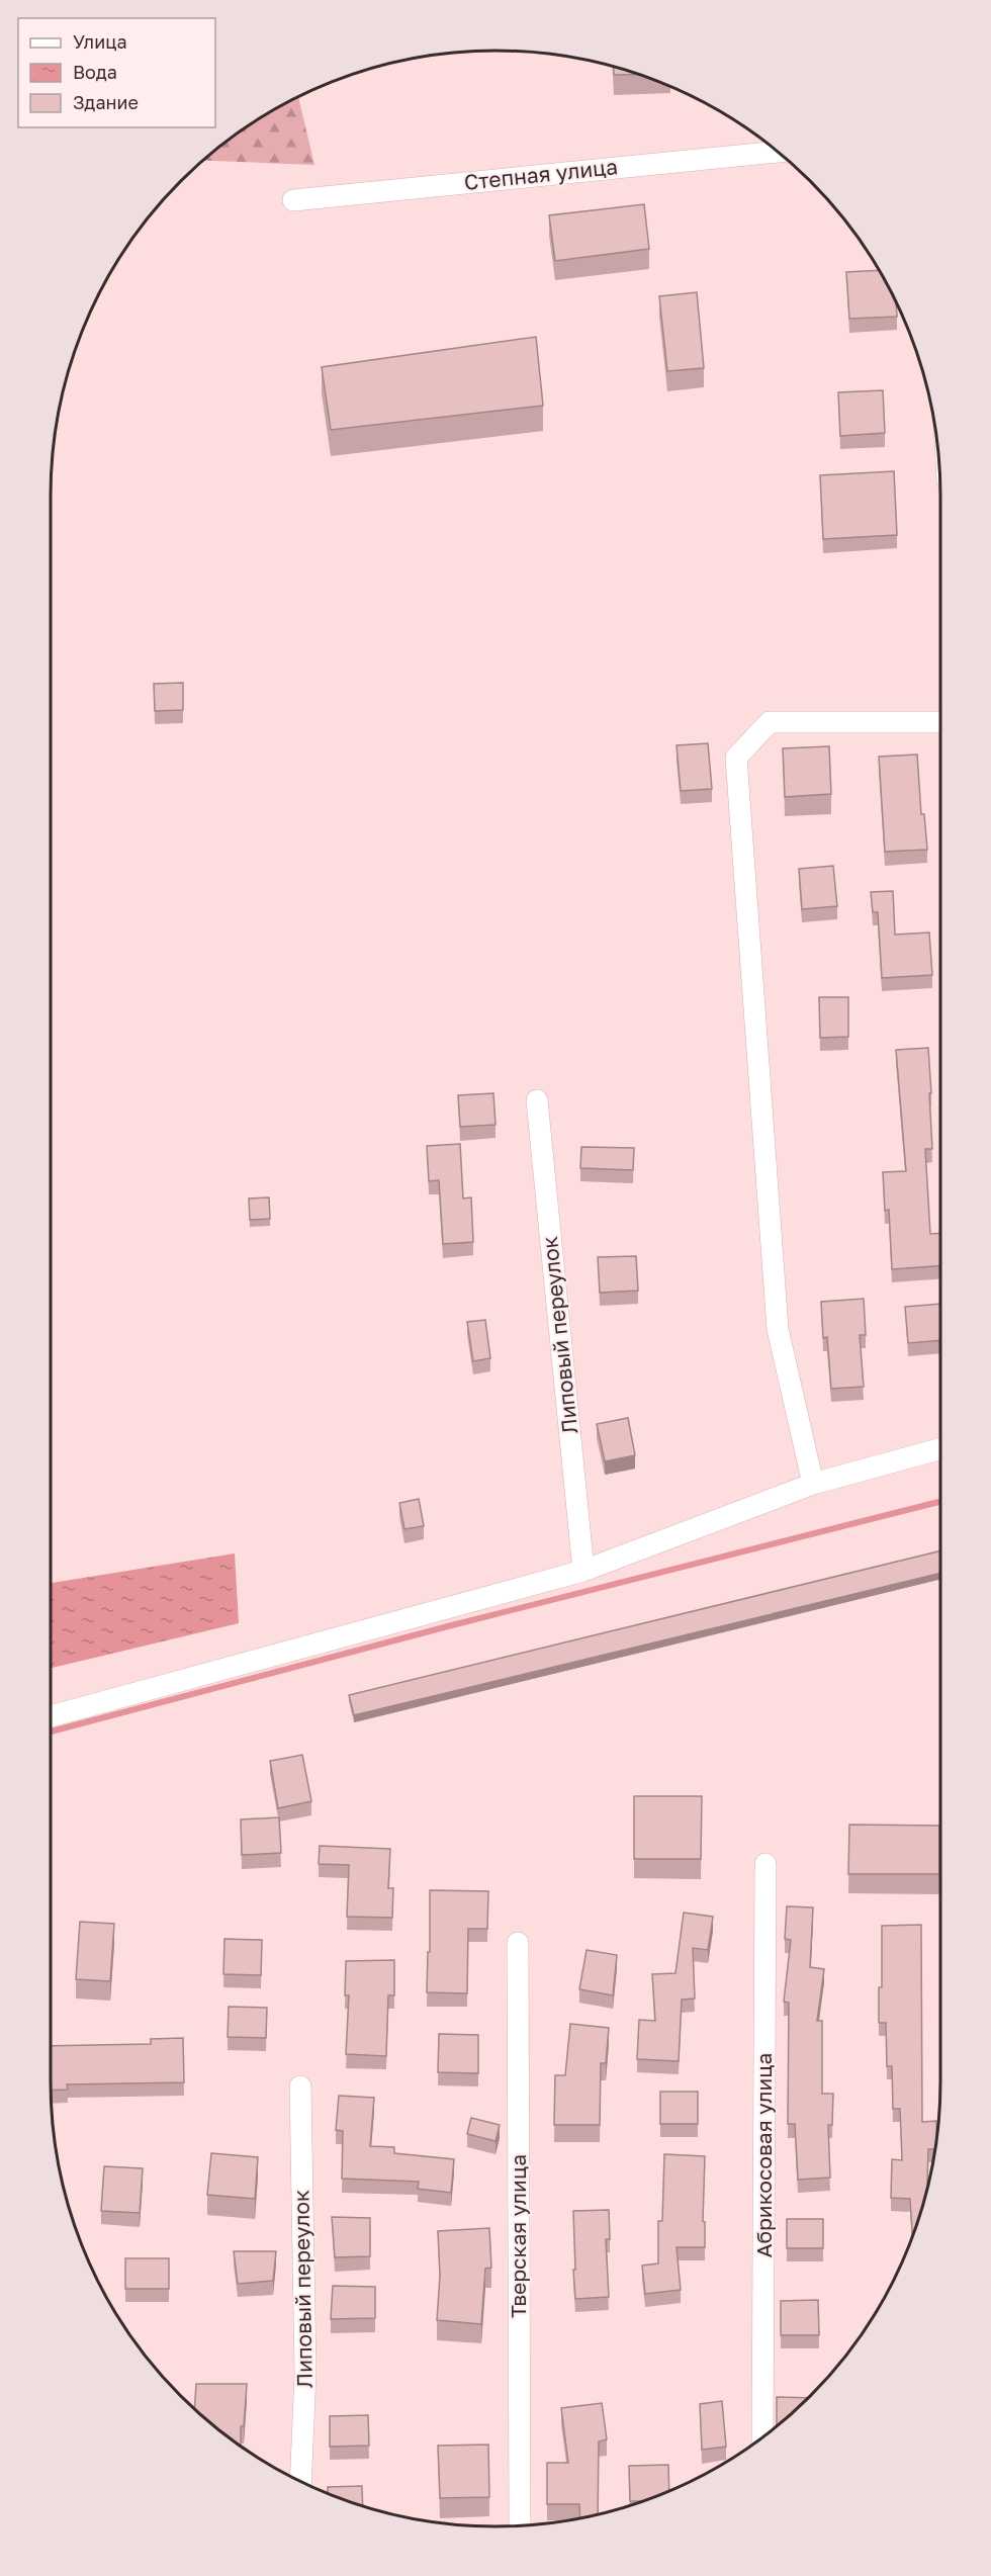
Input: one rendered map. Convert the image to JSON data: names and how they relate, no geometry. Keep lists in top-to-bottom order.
{
  "streets": {
    "street": [
      "Степная улица",
      "Липовый переулок",
      "Абрикосовая улица",
      "Тверская улица"
    ]
  },
  "legend": ["Улица", "Вода", "Здание"]
}
